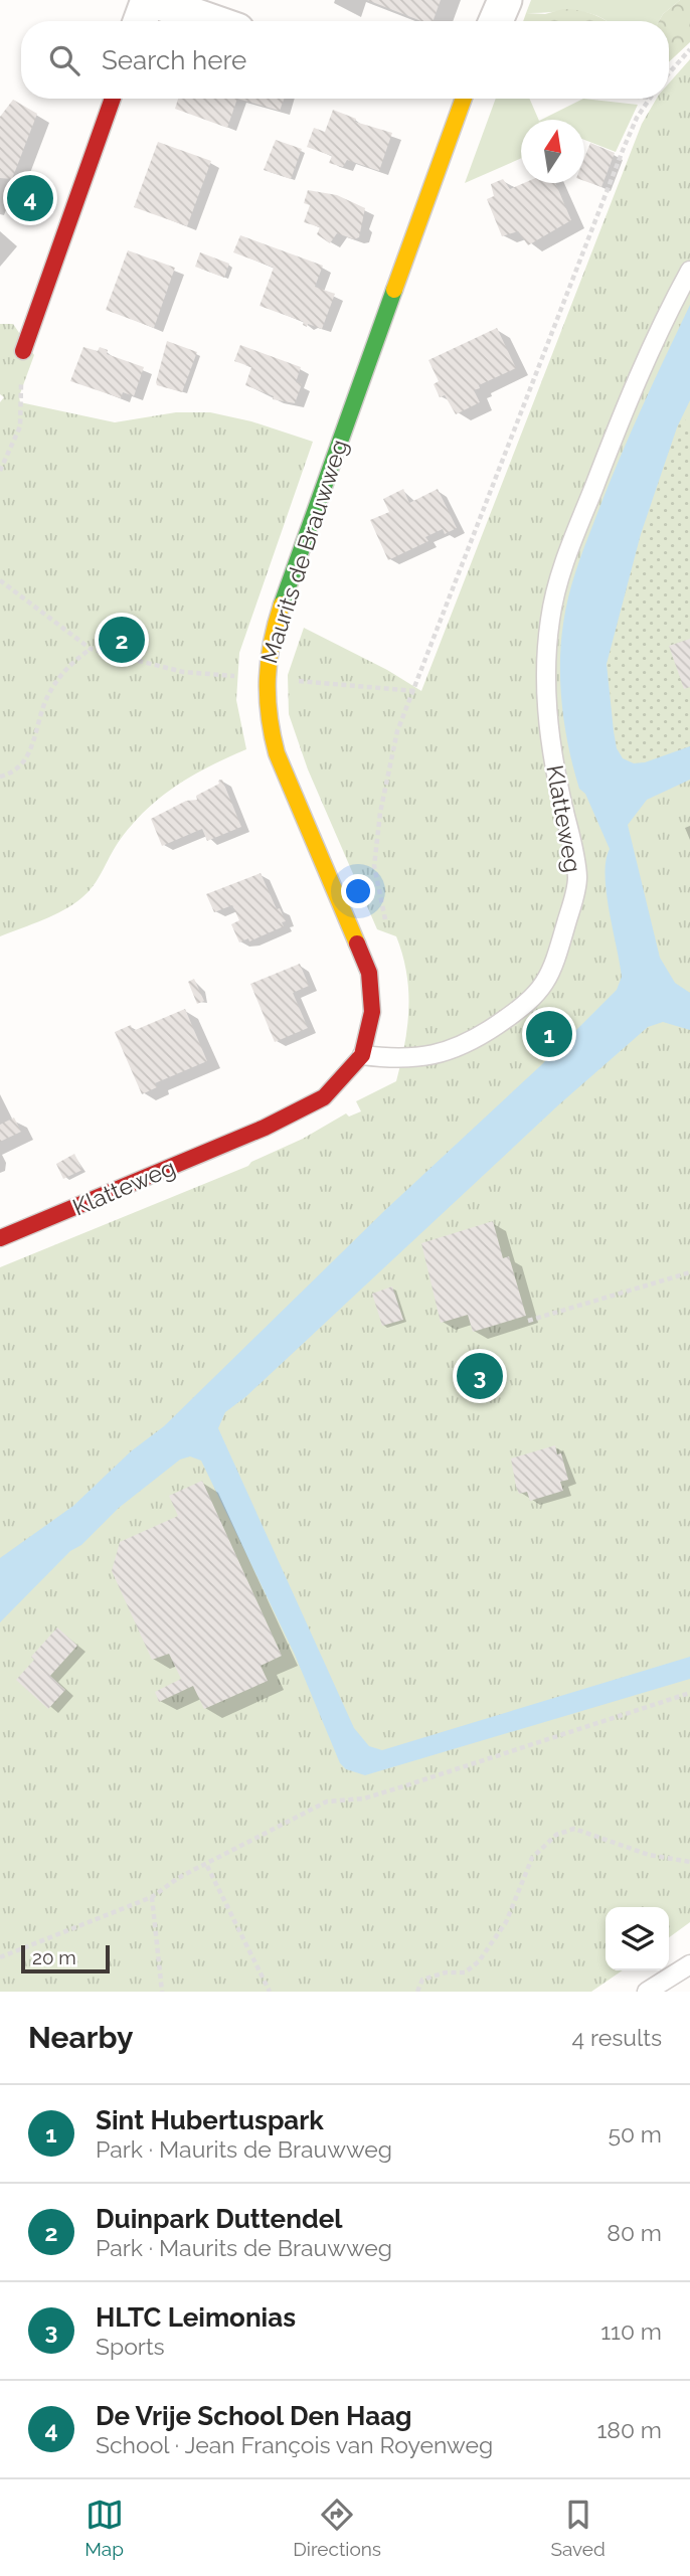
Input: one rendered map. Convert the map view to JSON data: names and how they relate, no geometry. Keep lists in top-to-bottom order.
{
  "streets": {
    "street": ["Maurits de Brauwweg", "Klatteweg"]
  },
  "crossings": [
    ["Maurits de Brauwweg", "Klatteweg"]
  ],
  "scale_bar": "20 m",
  "north": "top",
  "page": {
    "search": "Search here",
    "pins": [
      "4",
      "2",
      "1",
      "3"
    ],
    "scale": "20 m",
    "heading": ["Nearby", "4 results"],
    "list": [
      {
        "mark": "1",
        "name": "Sint Hubertuspark",
        "note": "Park · Maurits de Brauwweg",
        "value": "50 m"
      },
      {
        "mark": "2",
        "name": "Duinpark Duttendel",
        "note": "Park · Maurits de Brauwweg",
        "value": "80 m"
      },
      {
        "mark": "3",
        "name": "HLTC Leimonias",
        "note": "Sports",
        "value": "110 m"
      },
      {
        "mark": "4",
        "name": "De Vrije School Den Haag",
        "note": "School · Jean François van Royenweg",
        "value": "180 m"
      }
    ],
    "nav": ["Map", "Directions", "Saved"]
  }
}
